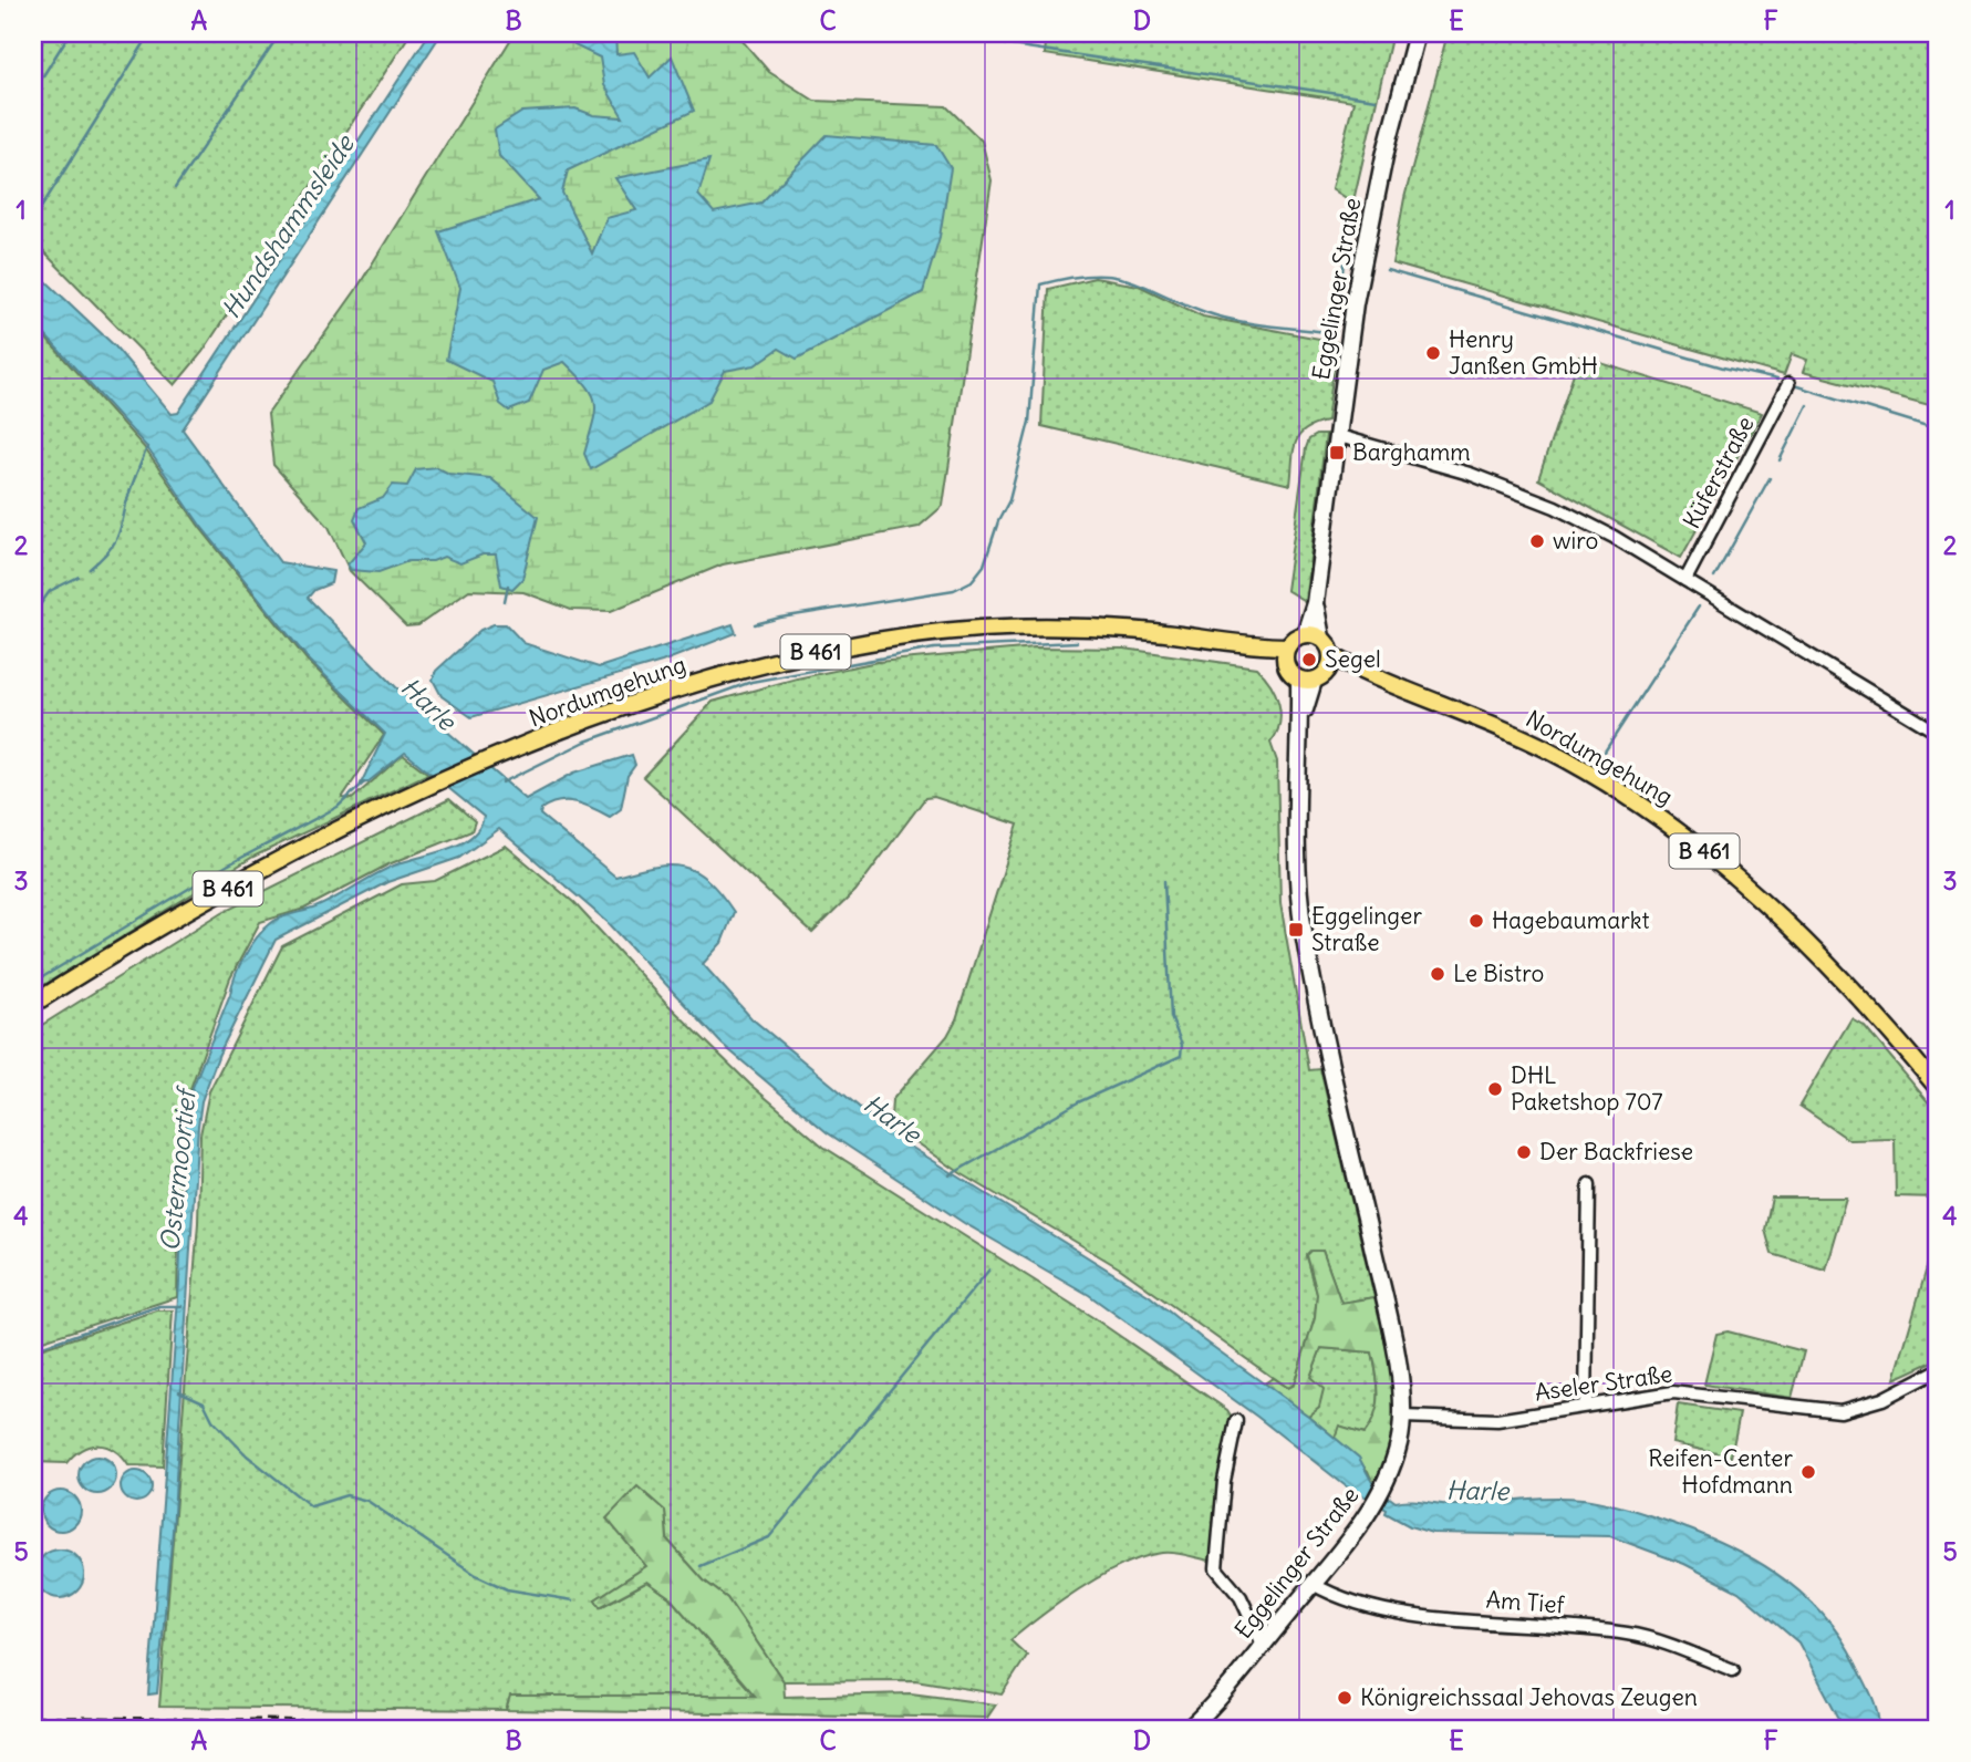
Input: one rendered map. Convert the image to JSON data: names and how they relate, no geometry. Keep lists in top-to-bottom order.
{
  "streets": {
    "main road": ["B 461", "Nordumgehung"],
    "street": [
      "Eggelinger Straße",
      "Küferstraße",
      "Aseler Straße",
      "Am Tief"
    ]
  },
  "crossings": [
    ["Eggelinger Straße", "Aseler Straße"],
    ["Eggelinger Straße", "Am Tief"]
  ],
  "water": ["Hundshammsleide", "Harle", "Ostermoortief"],
  "places": {
    "other": [
      "Henry Janßen GmbH",
      "wiro",
      "Segel",
      "Hagebaumarkt",
      "Le Bistro",
      "DHL Paketshop 707",
      "Der Backfriese",
      "Reifen-Center Hofdmann",
      "Königreichssaal Jehovas Zeugen"
    ],
    "transit": ["Barghamm", "Eggelinger Straße"]
  },
  "grid": {
    "columns": [
      "A",
      "B",
      "C",
      "D",
      "E",
      "F"
    ],
    "rows": [
      "1",
      "2",
      "3",
      "4",
      "5"
    ]
  }
}
